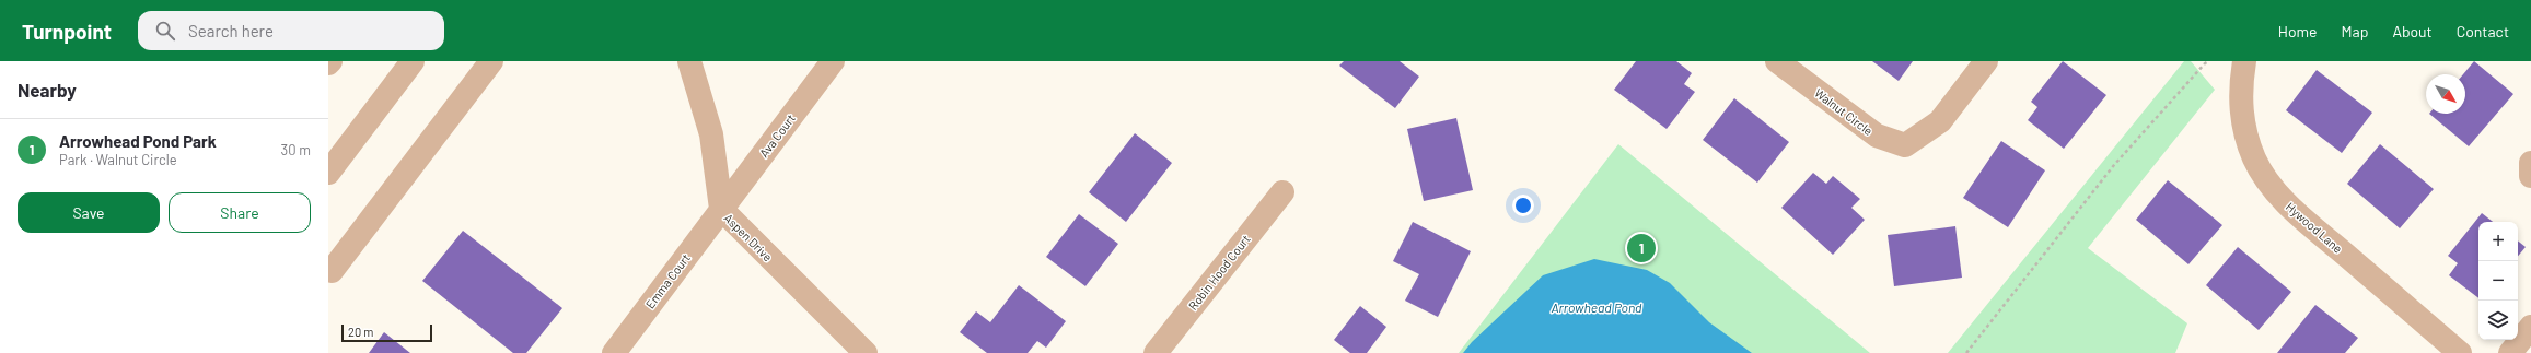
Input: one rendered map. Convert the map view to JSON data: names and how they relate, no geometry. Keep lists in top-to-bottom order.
{
  "streets": {
    "street": [
      "Walnut Circle",
      "Ava Court",
      "Hywood Lane",
      "Aspen Drive",
      "Robin Hood Court",
      "Emma Court"
    ]
  },
  "crossings": [
    ["Ava Court", "Aspen Drive"],
    ["Ava Court", "Emma Court"],
    ["Aspen Drive", "Emma Court"]
  ],
  "water": ["Arrowhead Pond"],
  "scale_bar": "20 m",
  "north": "bottom right",
  "page": {
    "header": "Turnpoint",
    "search": "Search here",
    "nav": [
      "Home",
      "Map",
      "About",
      "Contact"
    ],
    "heading": "Nearby",
    "list": [
      {
        "mark": "1",
        "name": "Arrowhead Pond Park",
        "note": "Park · Walnut Circle",
        "value": "30 m"
      }
    ],
    "buttons": ["Save", "Share"],
    "map_buttons": ["+", "−"],
    "pins": "1",
    "scale": "20 m"
  }
}
